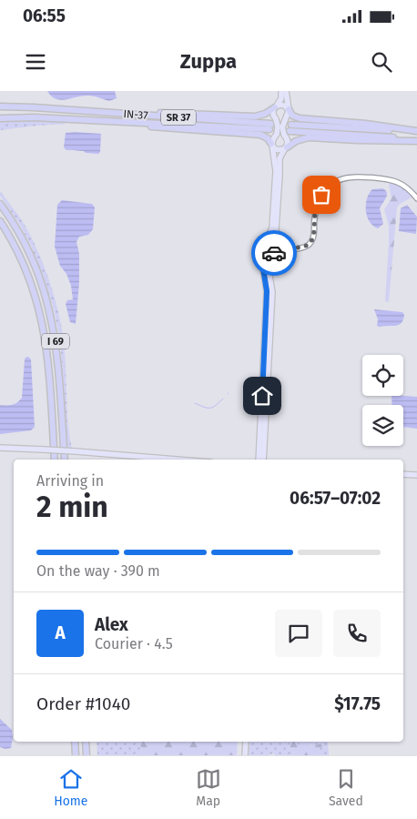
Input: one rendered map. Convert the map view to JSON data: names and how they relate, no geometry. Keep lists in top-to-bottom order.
{
  "streets": {
    "highway": ["IN-37", "SR 37", "I 69"]
  },
  "page": {
    "status": "06:55",
    "header": "Zuppa",
    "heading": ["2 min", "Arriving in", "06:57–07:02"],
    "panel": [
      "Alex",
      "Courier · 4.5",
      "Order #1040",
      "$17.75"
    ],
    "bar": "On the way · 390 m",
    "round": "A",
    "tabs": ["Home", "Map", "Saved"]
  }
}
